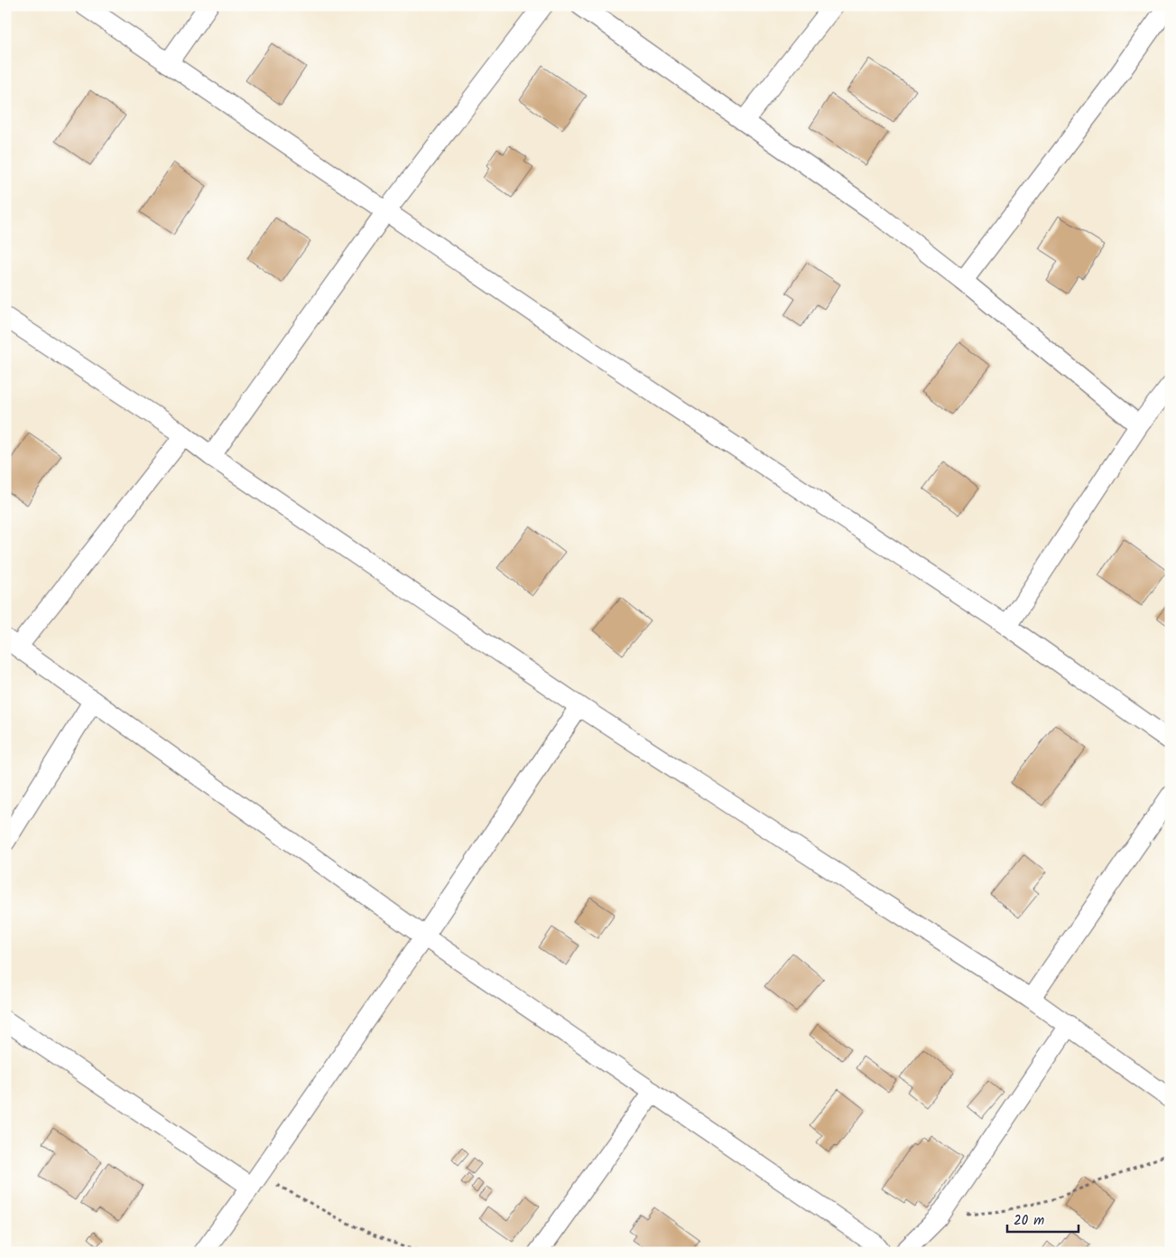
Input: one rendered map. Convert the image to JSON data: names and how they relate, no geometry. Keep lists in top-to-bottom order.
{
  "scale_bar": "20 m"
}
